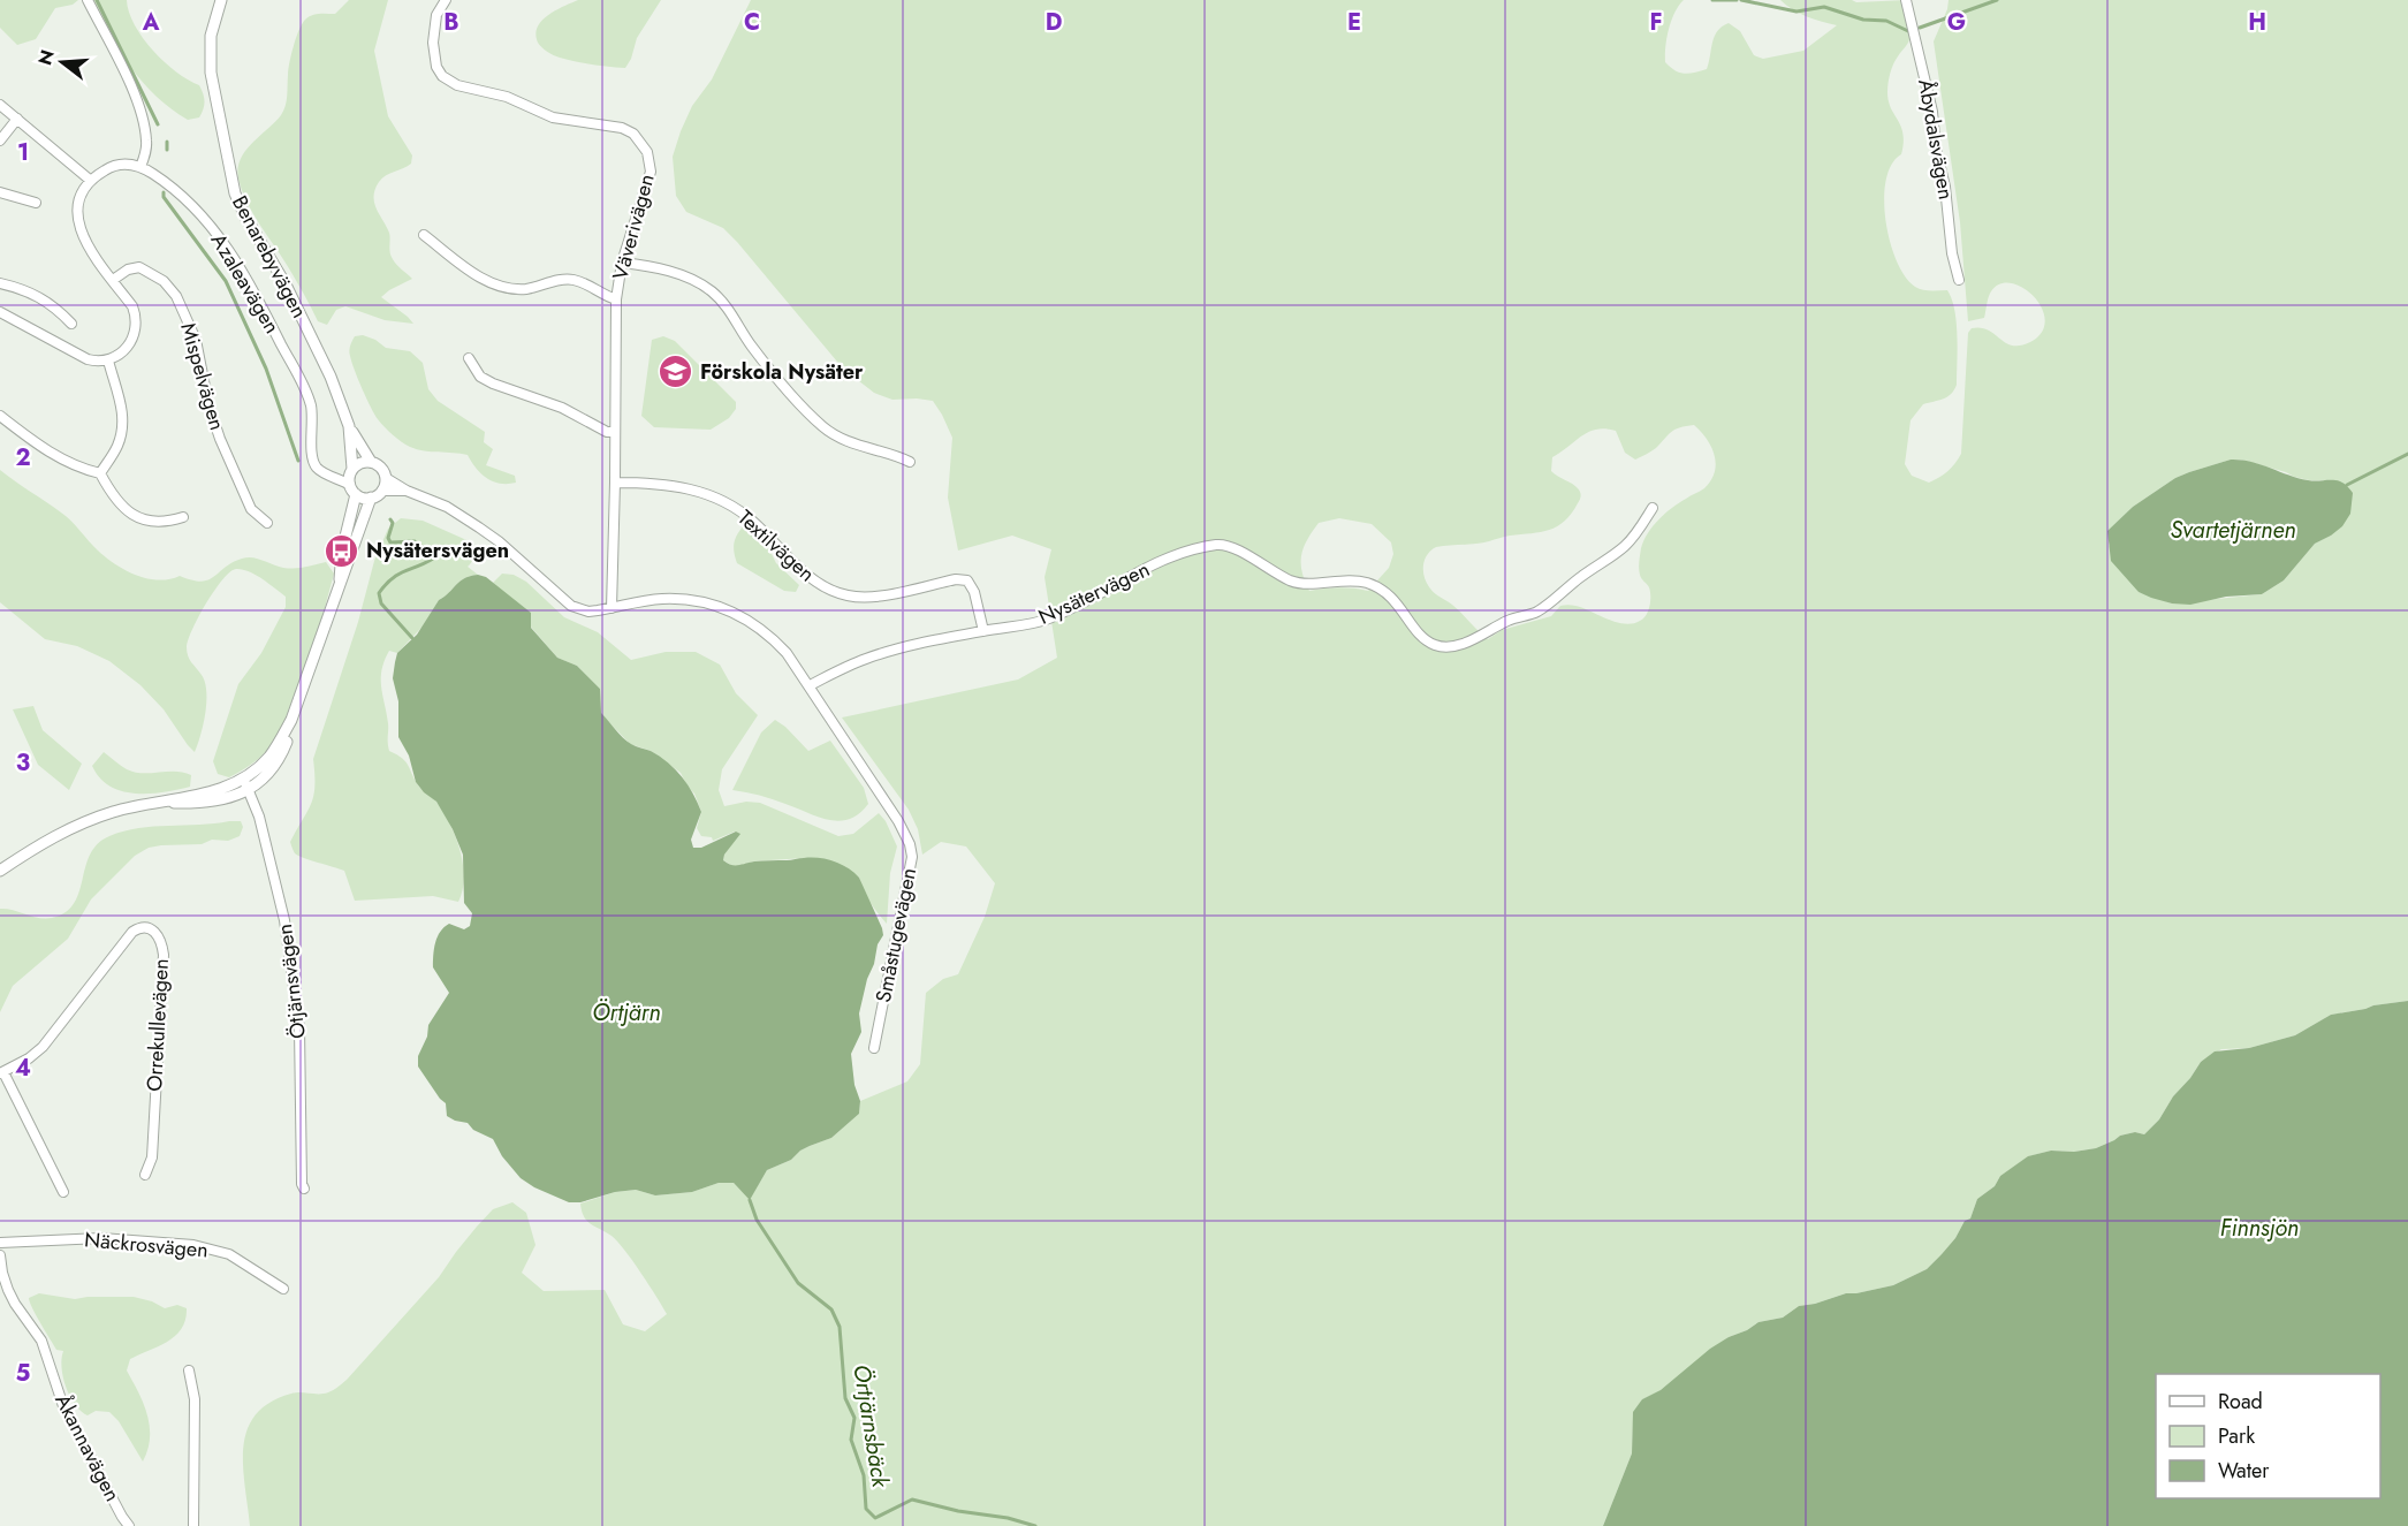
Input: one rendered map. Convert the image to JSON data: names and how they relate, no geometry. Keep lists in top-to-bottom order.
{
  "streets": {
    "street": [
      "Åbydalsvägen",
      "Väverivägen",
      "Benarebyvägen",
      "Azaleavägen",
      "Mispelvägen",
      "Textilvägen",
      "Nysätervägen",
      "Småstugevägen",
      "Ötjärnsvägen",
      "Orrekullevägen",
      "Näckrosvägen",
      "Åkannavägen"
    ]
  },
  "crossings": [
    ["Väverivägen", "Textilvägen"],
    ["Textilvägen", "Nysätervägen"],
    ["Nysätervägen", "Småstugevägen"]
  ],
  "water": [
    "Svartetjärnen",
    "Örtjärn",
    "Finnsjön",
    "Örtjärnsbäck"
  ],
  "places": {
    "school or university": ["Förskola Nysäter"],
    "bus stop": ["Nysätersvägen"]
  },
  "legend": ["Road", "Park", "Water"],
  "north": "left",
  "grid": {
    "columns": [
      "A",
      "B",
      "C",
      "D",
      "E",
      "F",
      "G",
      "H"
    ],
    "rows": [
      "1",
      "2",
      "3",
      "4",
      "5"
    ]
  }
}
